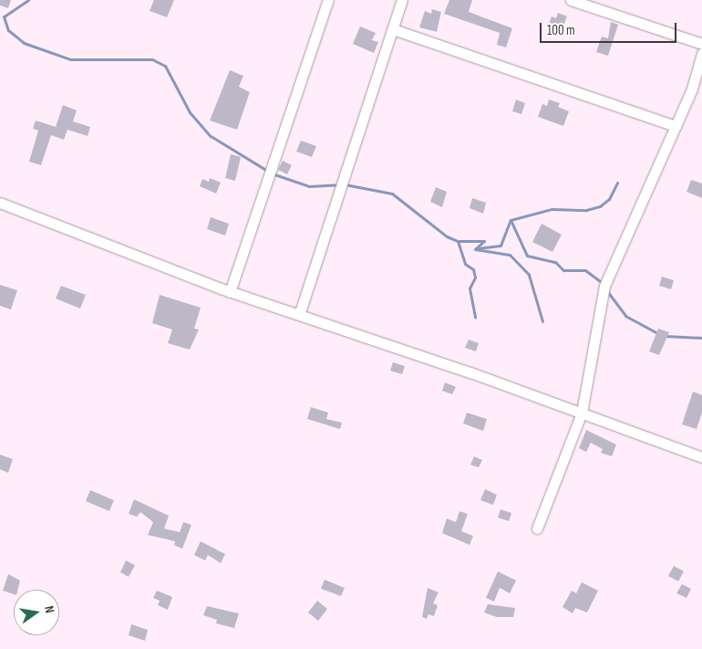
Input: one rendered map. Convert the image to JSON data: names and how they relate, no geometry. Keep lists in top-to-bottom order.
{
  "scale_bar": "100 m",
  "north": "right"
}
